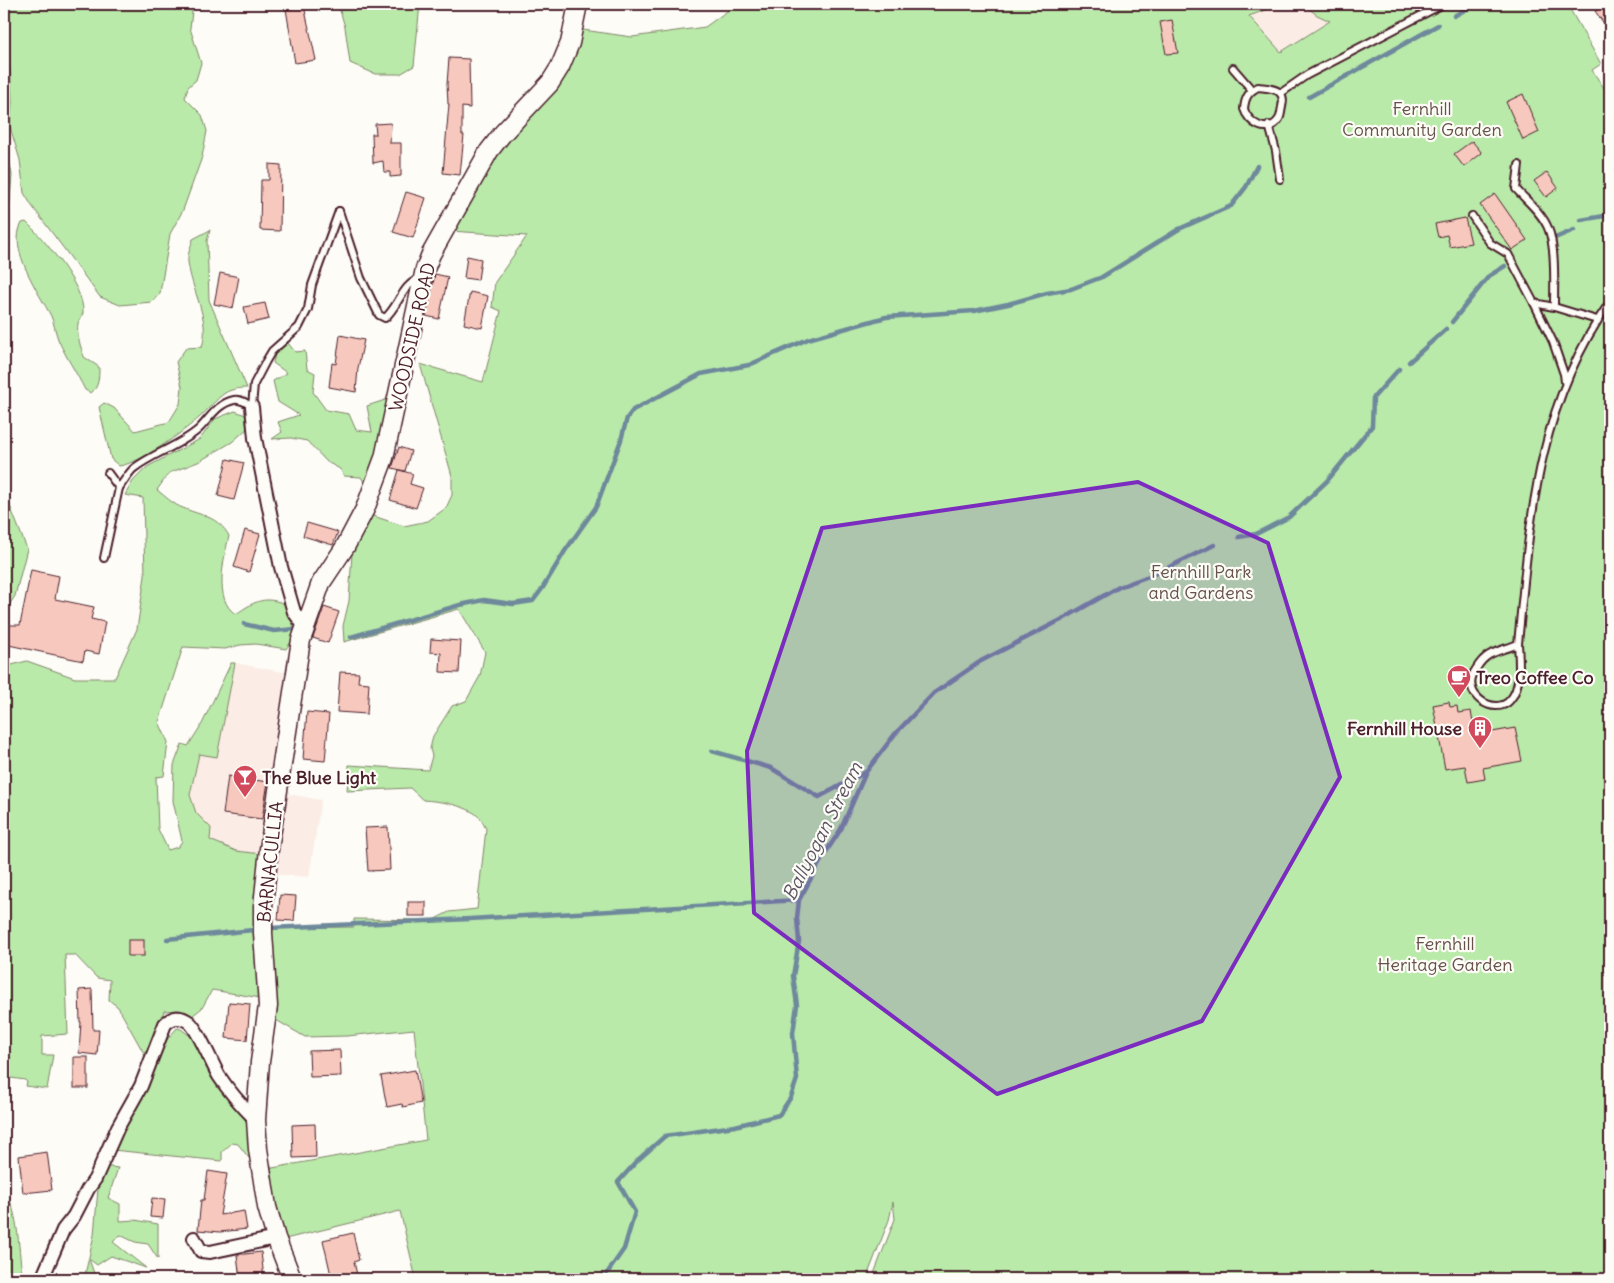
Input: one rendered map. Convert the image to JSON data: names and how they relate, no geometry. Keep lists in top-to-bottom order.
{
  "streets": {
    "street": ["WOODSIDE ROAD", "BARNACULLIA"]
  },
  "crossings": [
    ["WOODSIDE ROAD", "BARNACULLIA"]
  ],
  "water": ["Ballyogan Stream"],
  "parks": ["Fernhill Community Garden", "Fernhill Park and Gardens", "Fernhill Heritage Garden"],
  "places": {
    "cafe": ["Treo Coffee Co"],
    "building": ["Fernhill House"],
    "bar": ["The Blue Light"]
  }
}
